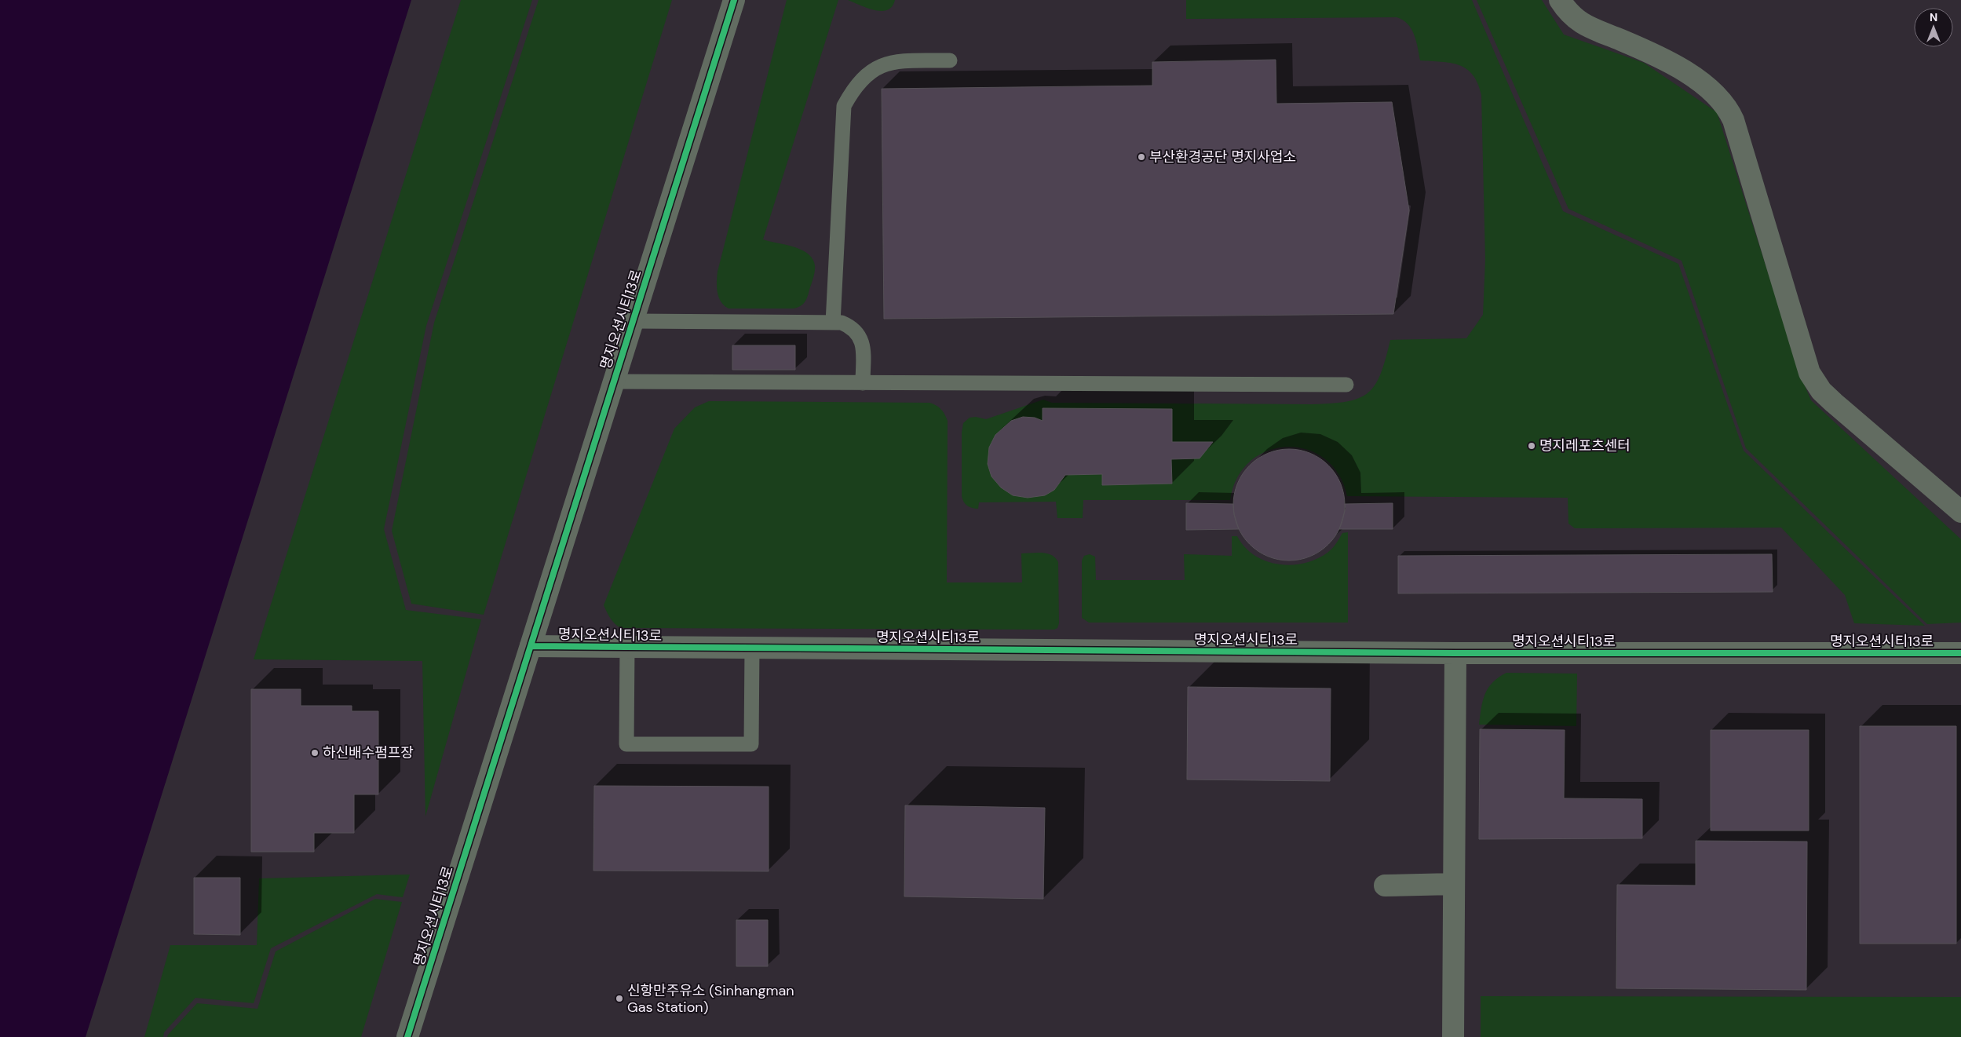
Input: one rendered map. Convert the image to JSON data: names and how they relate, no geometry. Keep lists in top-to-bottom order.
{
  "streets": {
    "street": ["명지오션시티13로"]
  },
  "places": [
    "부산환경공단 명지사업소",
    "명지레포츠센터",
    "하신배수펌프장",
    "신항만주유소 (Sinhangman Gas Station)"
  ],
  "north": "top"
}
